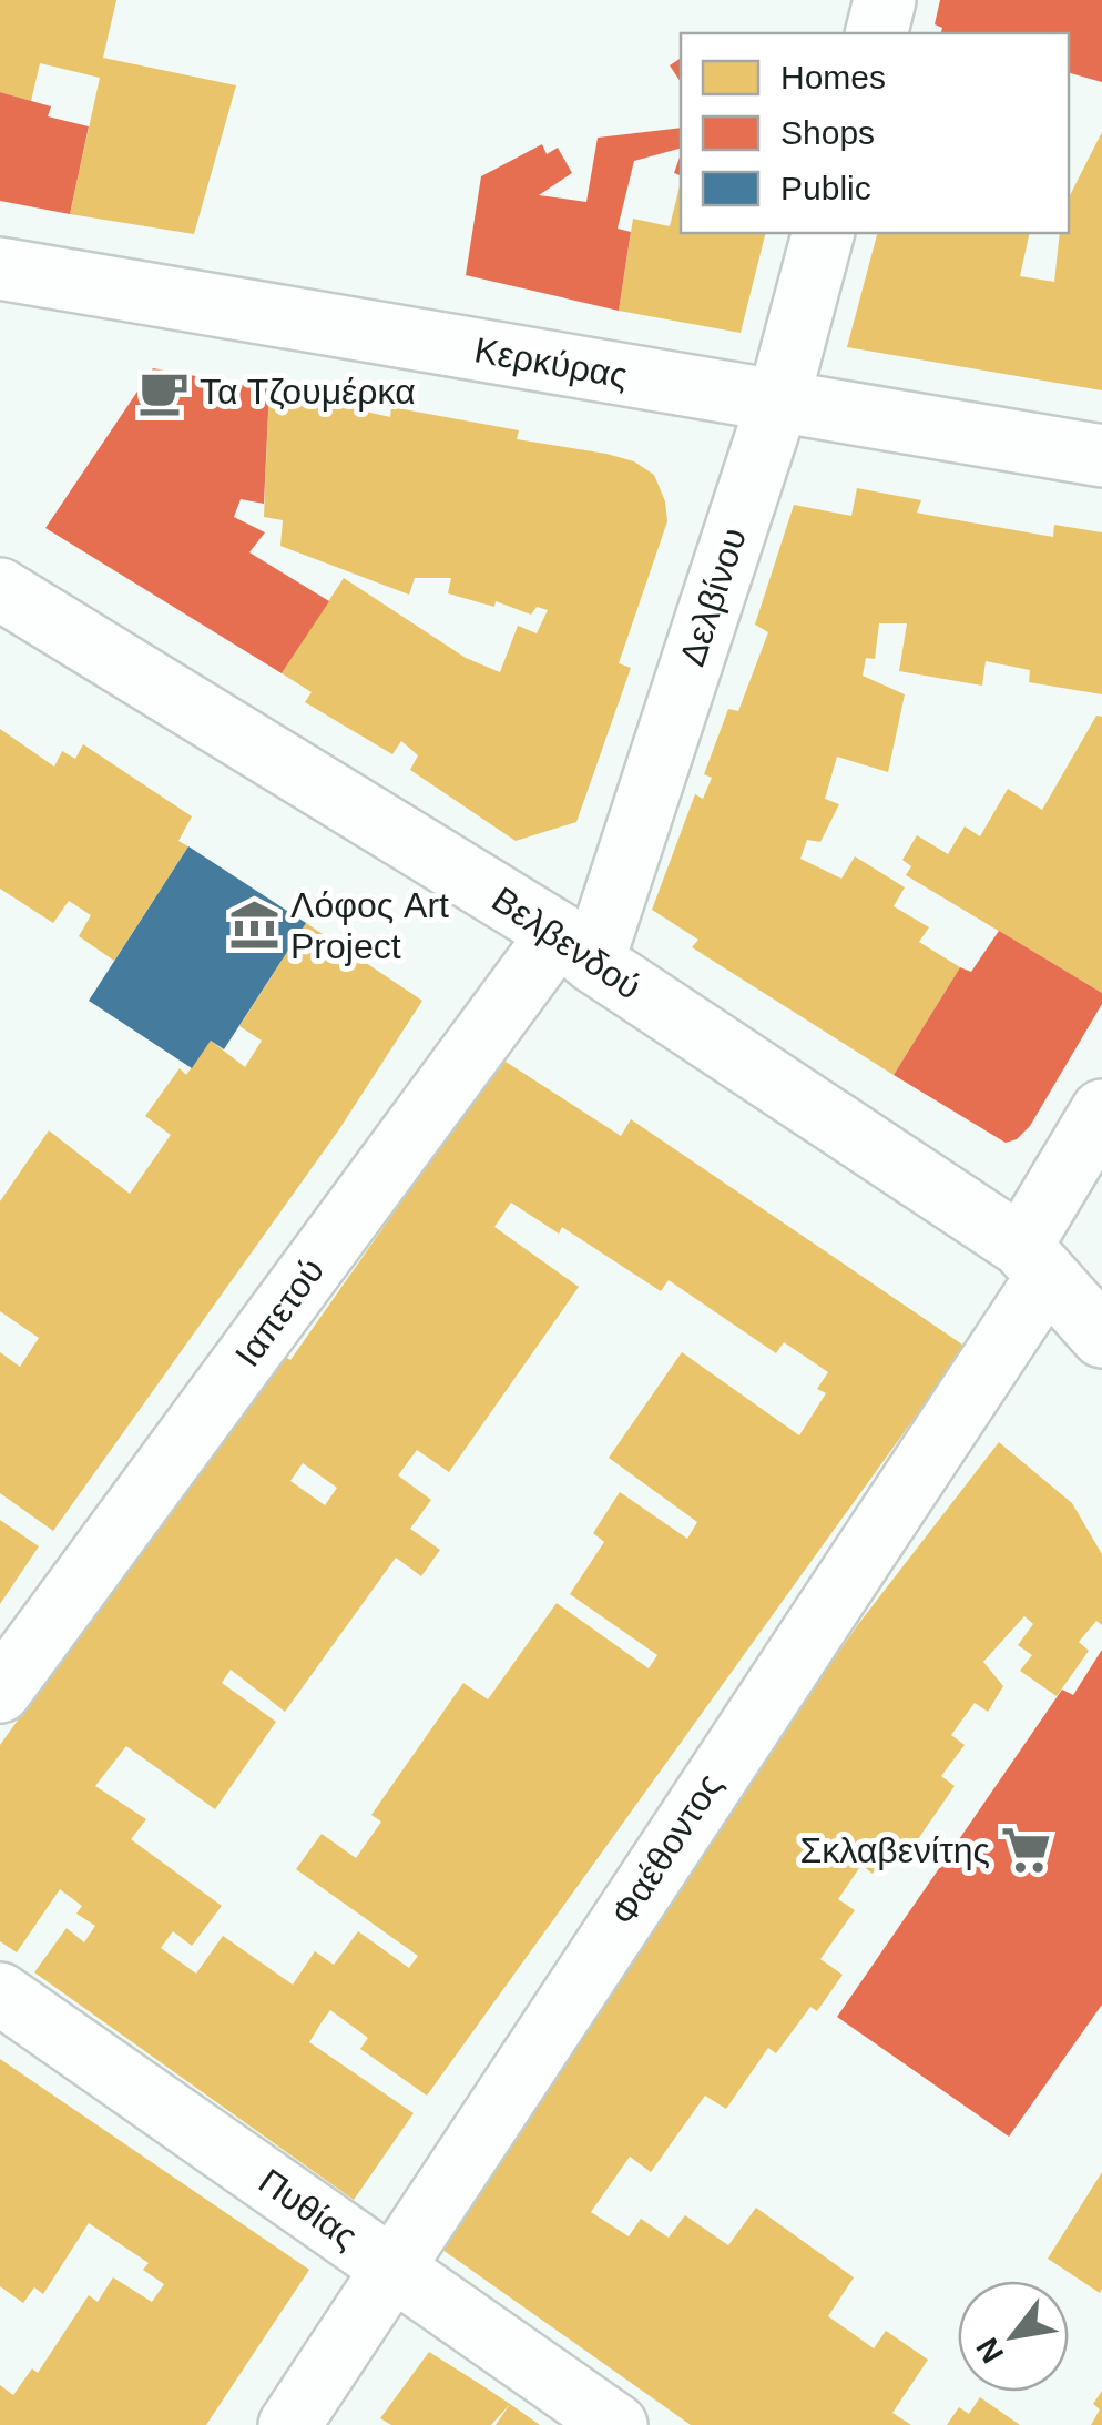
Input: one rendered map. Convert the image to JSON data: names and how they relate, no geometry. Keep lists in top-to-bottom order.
{
  "streets": {
    "street": [
      "Κερκύρας",
      "Δελβίνου",
      "Βελβενδού",
      "Ιαπετού",
      "Φαέθοντος",
      "Πυθίας"
    ]
  },
  "crossings": [
    ["Κερκύρας", "Δελβίνου"],
    ["Δελβίνου", "Βελβενδού"],
    ["Δελβίνου", "Ιαπετού"],
    ["Βελβενδού", "Ιαπετού"],
    ["Βελβενδού", "Φαέθοντος"],
    ["Φαέθοντος", "Πυθίας"]
  ],
  "places": {
    "cafe": ["Τα Τζουμέρκα"],
    "museum": ["Λόφος Art Project"],
    "supermarket": ["Σκλαβενίτης"]
  },
  "legend": ["Homes", "Shops", "Public"],
  "north": "bottom left"
}
